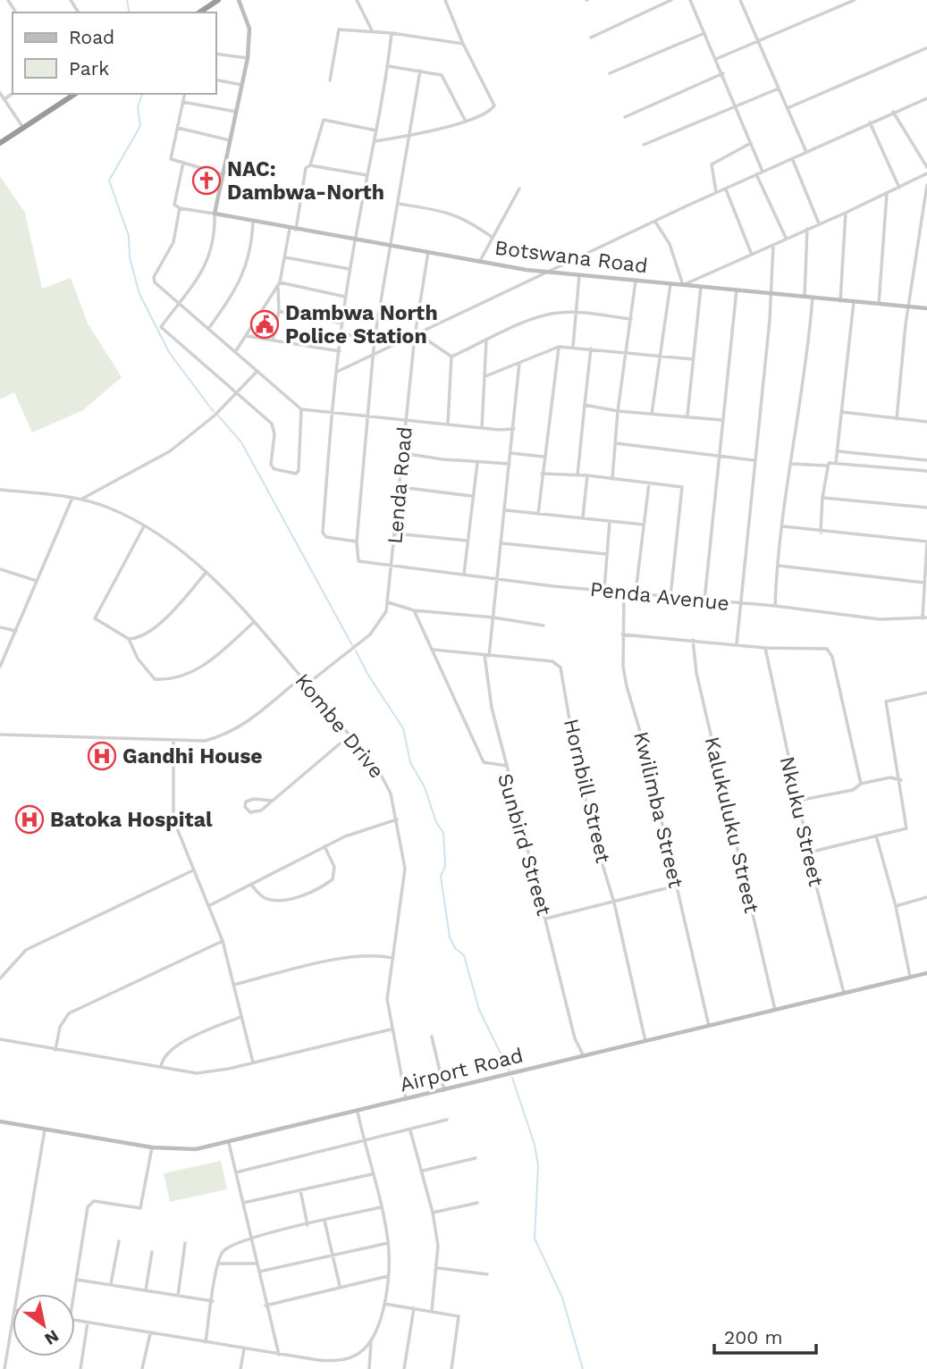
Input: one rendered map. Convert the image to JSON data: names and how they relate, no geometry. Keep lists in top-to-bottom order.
{
  "streets": {
    "street": [
      "Botswana Road",
      "Lenda Road",
      "Penda Avenue",
      "Kombe Drive",
      "Hornbill Street",
      "Kwilimba Street",
      "Nkuku Street",
      "Kalukuluku Street",
      "Sunbird Street",
      "Airport Road"
    ]
  },
  "crossings": [
    ["Botswana Road", "Lenda Road"],
    ["Lenda Road", "Penda Avenue"],
    ["Lenda Road", "Kombe Drive"],
    ["Penda Avenue", "Kwilimba Street"],
    ["Kombe Drive", "Airport Road"],
    ["Hornbill Street", "Sunbird Street"],
    ["Hornbill Street", "Airport Road"],
    ["Kwilimba Street", "Airport Road"],
    ["Nkuku Street", "Airport Road"],
    ["Kalukuluku Street", "Airport Road"],
    ["Sunbird Street", "Airport Road"]
  ],
  "places": {
    "church": ["NAC: Dambwa-North"],
    "public building": ["Dambwa North Police Station"],
    "hospital": ["Gandhi House", "Batoka Hospital"]
  },
  "legend": ["Road", "Park"],
  "scale_bar": "200 m",
  "north": "bottom right"
}
